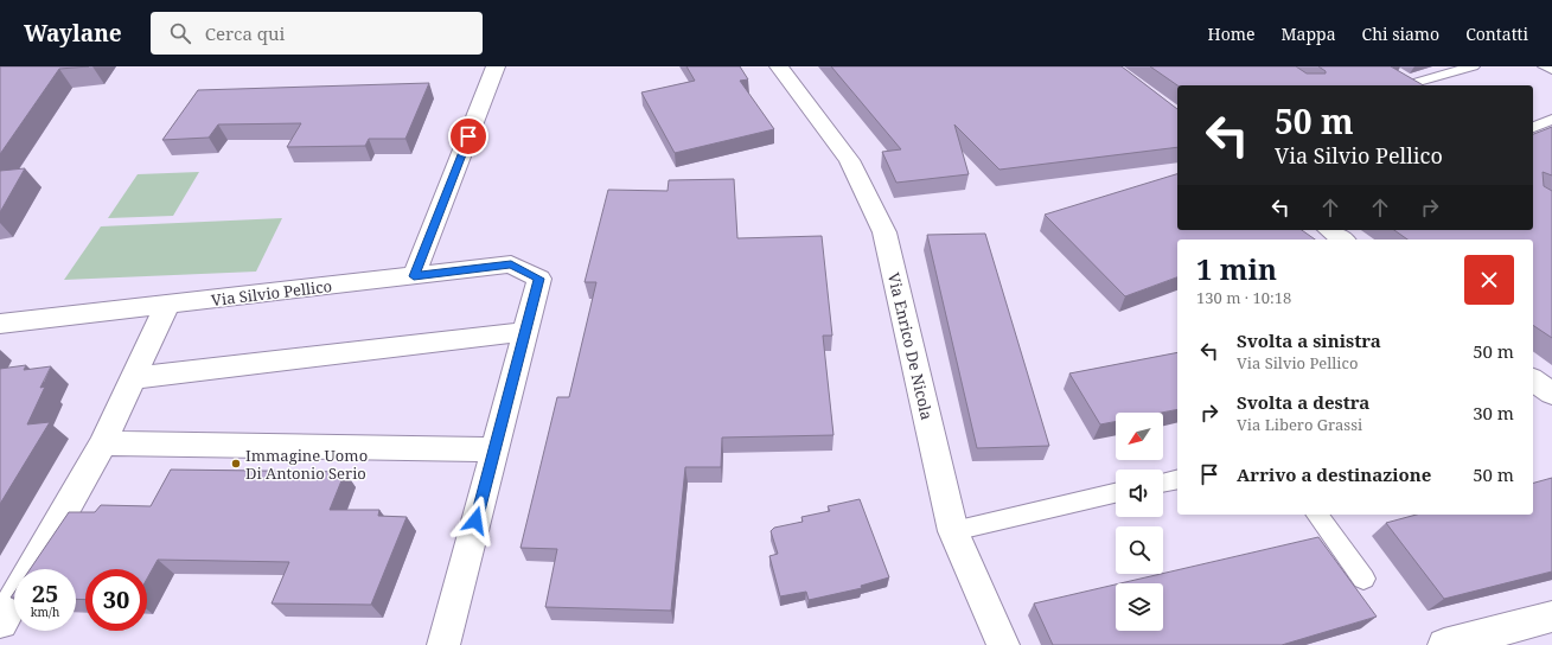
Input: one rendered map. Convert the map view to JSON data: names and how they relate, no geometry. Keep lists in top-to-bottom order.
{
  "streets": {
    "street": ["Via Silvio Pellico", "Via Enrico De Nicola"]
  },
  "places": ["Immagine Uomo Di Antonio Serio"],
  "north": "bottom left",
  "page": {
    "header": "Waylane",
    "search": "Cerca qui",
    "nav": [
      "Home",
      "Mappa",
      "Chi siamo",
      "Contatti"
    ],
    "turn": ["50 m", "Via Silvio Pellico"],
    "heading": ["1 min", "130 m · 10:18"],
    "list": [
      {
        "name": "Svolta a sinistra",
        "note": "Via Silvio Pellico",
        "value": "50 m"
      },
      {
        "name": "Svolta a destra",
        "note": "Via Libero Grassi",
        "value": "30 m"
      },
      {
        "name": "Arrivo a destinazione",
        "value": "50 m"
      }
    ],
    "speed": "25 km/h",
    "limit": "30"
  }
}
